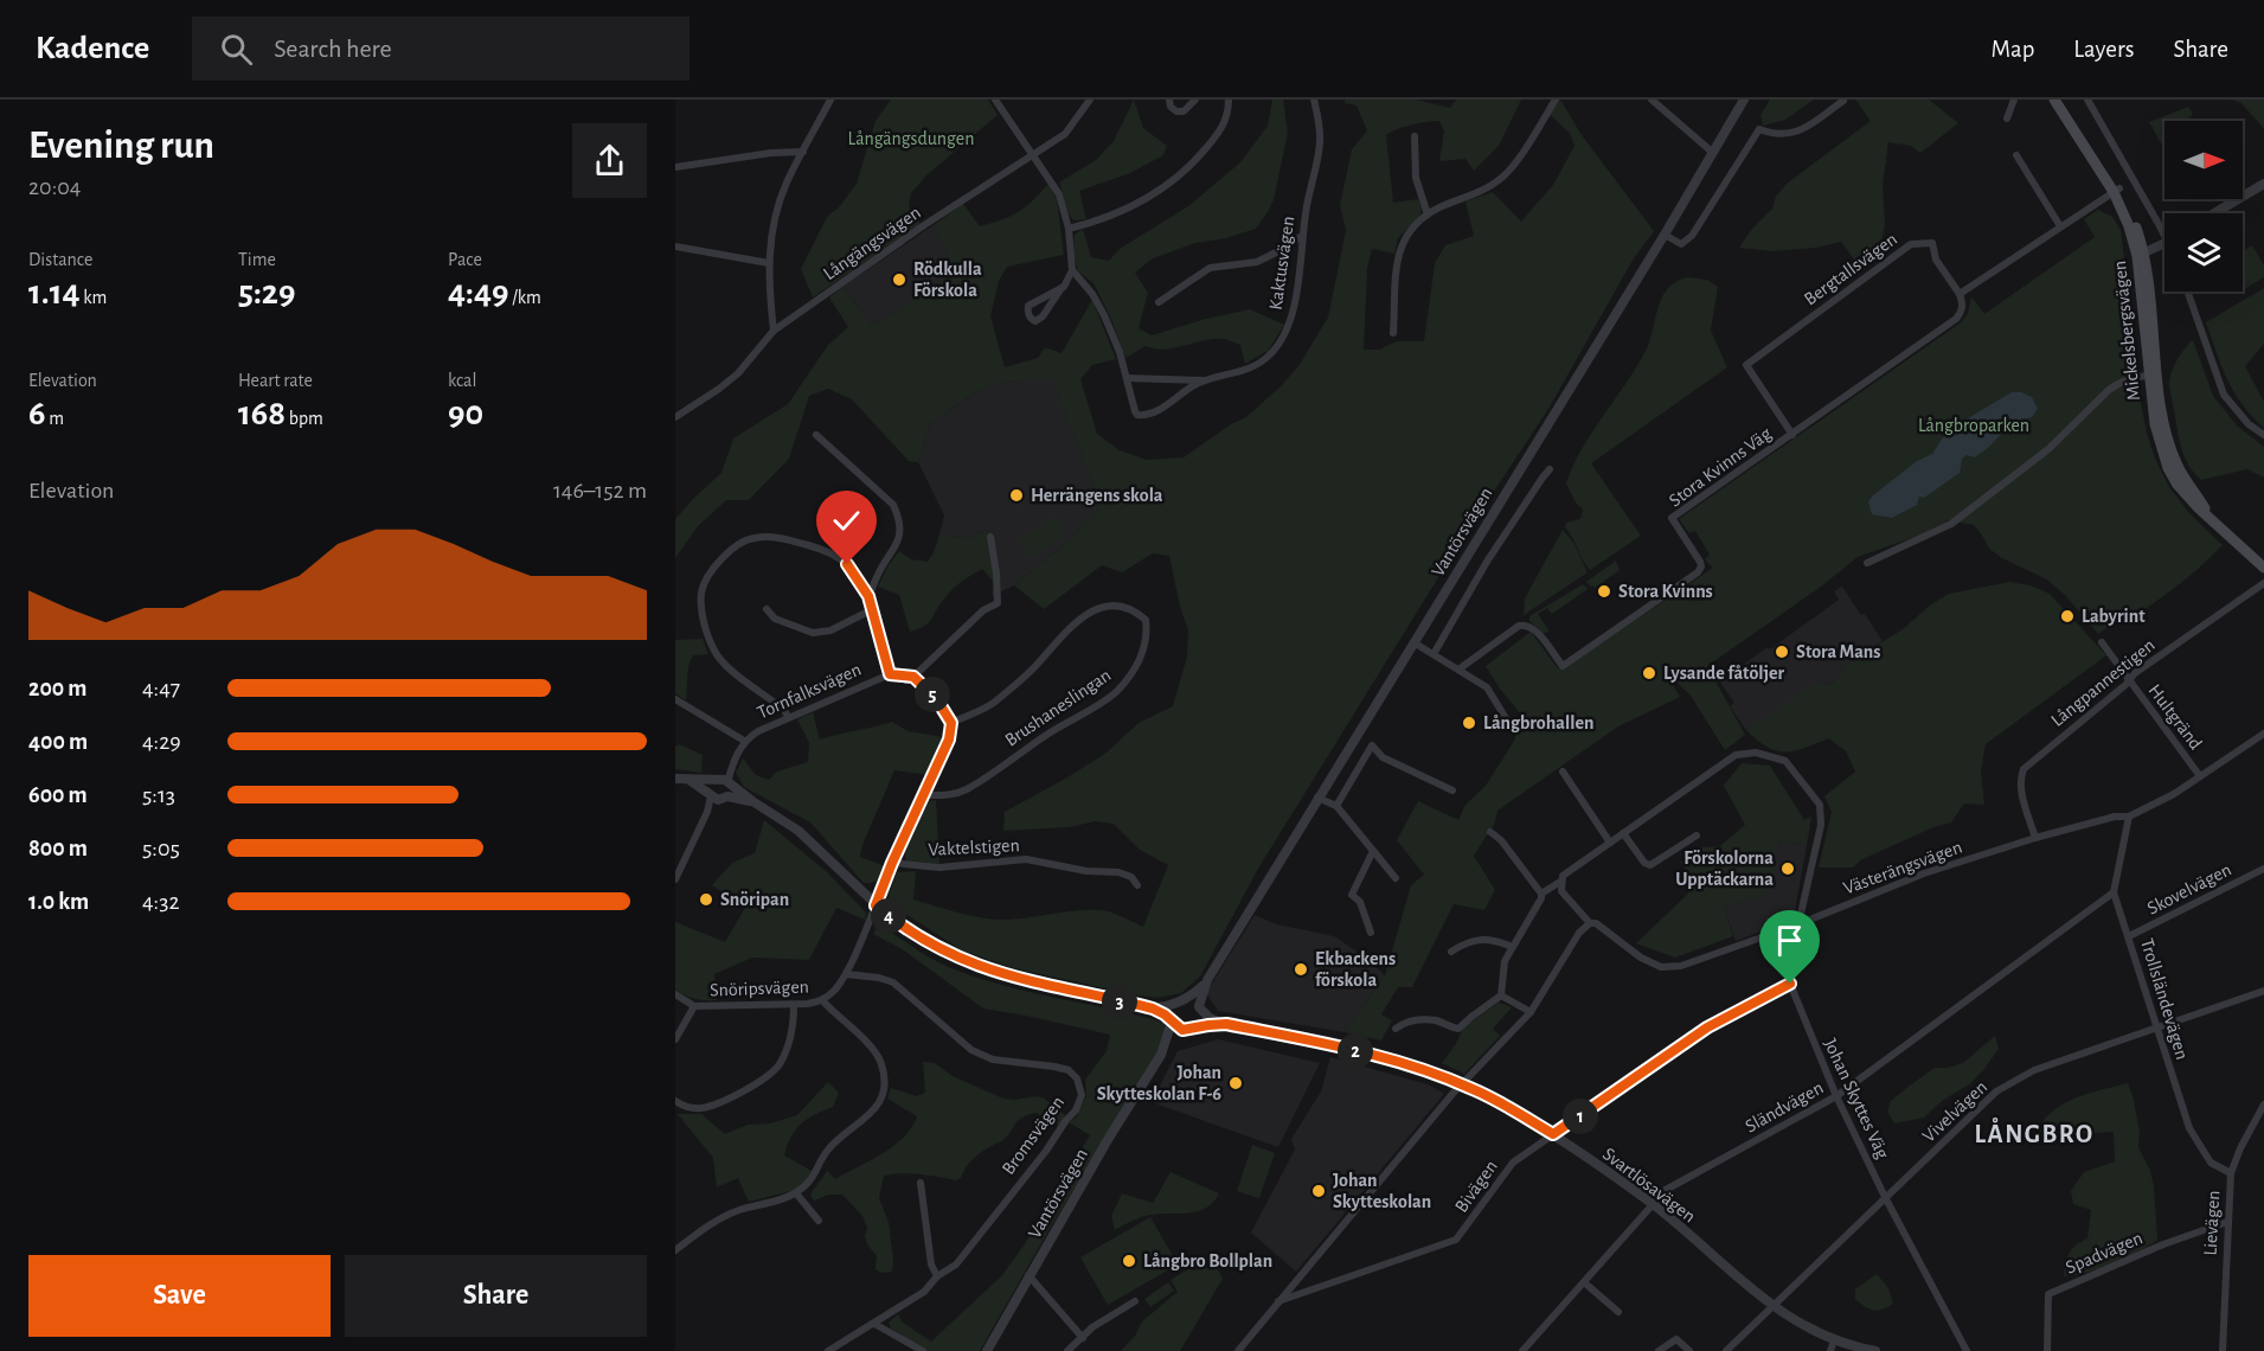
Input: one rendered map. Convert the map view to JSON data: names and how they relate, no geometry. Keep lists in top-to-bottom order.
{
  "streets": {
    "main road": ["Mickelsbergsvägen"],
    "street": [
      "Långängsvägen",
      "Kaktusvägen",
      "Bergtallsvägen",
      "Stora Kvinns Väg",
      "Vantörsvägen",
      "Långpannestigen",
      "Tornfalksvägen",
      "Brushaneslingan",
      "Hultgränd",
      "Vaktelstigen",
      "Västerängsvägen",
      "Skovelvägen",
      "Snöripsvägen",
      "Trollsländevägen",
      "Johan Skyttes Väg",
      "Sländvägen",
      "Vivelvägen",
      "Bromsvägen",
      "Svartlösavägen",
      "Bivägen",
      "Lievägen",
      "Spadvägen"
    ]
  },
  "crossings": [
    ["Bergtallsvägen", "Stora Kvinns Väg"],
    ["Vantörsvägen", "Svartlösavägen"],
    ["Långpannestigen", "Hultgränd"],
    ["Långpannestigen", "Västerängsvägen"],
    ["Hultgränd", "Västerängsvägen"],
    ["Skovelvägen", "Trollsländevägen"],
    ["Snöripsvägen", "Bromsvägen"],
    ["Trollsländevägen", "Sländvägen"],
    ["Trollsländevägen", "Vivelvägen"],
    ["Trollsländevägen", "Lievägen"],
    ["Johan Skyttes Väg", "Sländvägen"],
    ["Johan Skyttes Väg", "Vivelvägen"],
    ["Johan Skyttes Väg", "Bivägen"],
    ["Sländvägen", "Svartlösavägen"],
    ["Vivelvägen", "Svartlösavägen"],
    ["Svartlösavägen", "Bivägen"],
    ["Lievägen", "Spadvägen"]
  ],
  "districts": ["LÅNGBRO"],
  "parks": ["Långängsdungen", "Långbroparken"],
  "places": [
    "Rödkulla Förskola",
    "Herrängens skola",
    "Stora Kvinns",
    "Labyrint",
    "Stora Mans",
    "Lysande fåtöljer",
    "Långbrohallen",
    "Förskolorna Upptäckarna",
    "Snöripan",
    "Ekbackens förskola",
    "Johan Skytteskolan F-6",
    "Johan Skytteskolan",
    "Långbro Bollplan"
  ],
  "north": "right",
  "page": {
    "header": "Kadence",
    "search": "Search here",
    "nav": ["Map", "Layers", "Share"],
    "heading": ["Evening run", "20:04"],
    "stats": [
      ["Distance", "1.14 km"],
      ["Time", "5:29"],
      ["Pace", "4:49 /km"],
      ["Elevation", "6 m"],
      ["Heart rate", "168 bpm"],
      ["kcal", "90"]
    ],
    "chart": ["Elevation", "146–152 m"],
    "list": [
      {
        "name": "200 m",
        "note": "4:47"
      },
      {
        "name": "400 m",
        "note": "4:29"
      },
      {
        "name": "600 m",
        "note": "5:13"
      },
      {
        "name": "800 m",
        "note": "5:05"
      },
      {
        "name": "1.0 km",
        "note": "4:32"
      }
    ],
    "pins": [
      "5",
      "4",
      "3",
      "2",
      "1"
    ],
    "buttons": ["Save", "Share"]
  }
}
